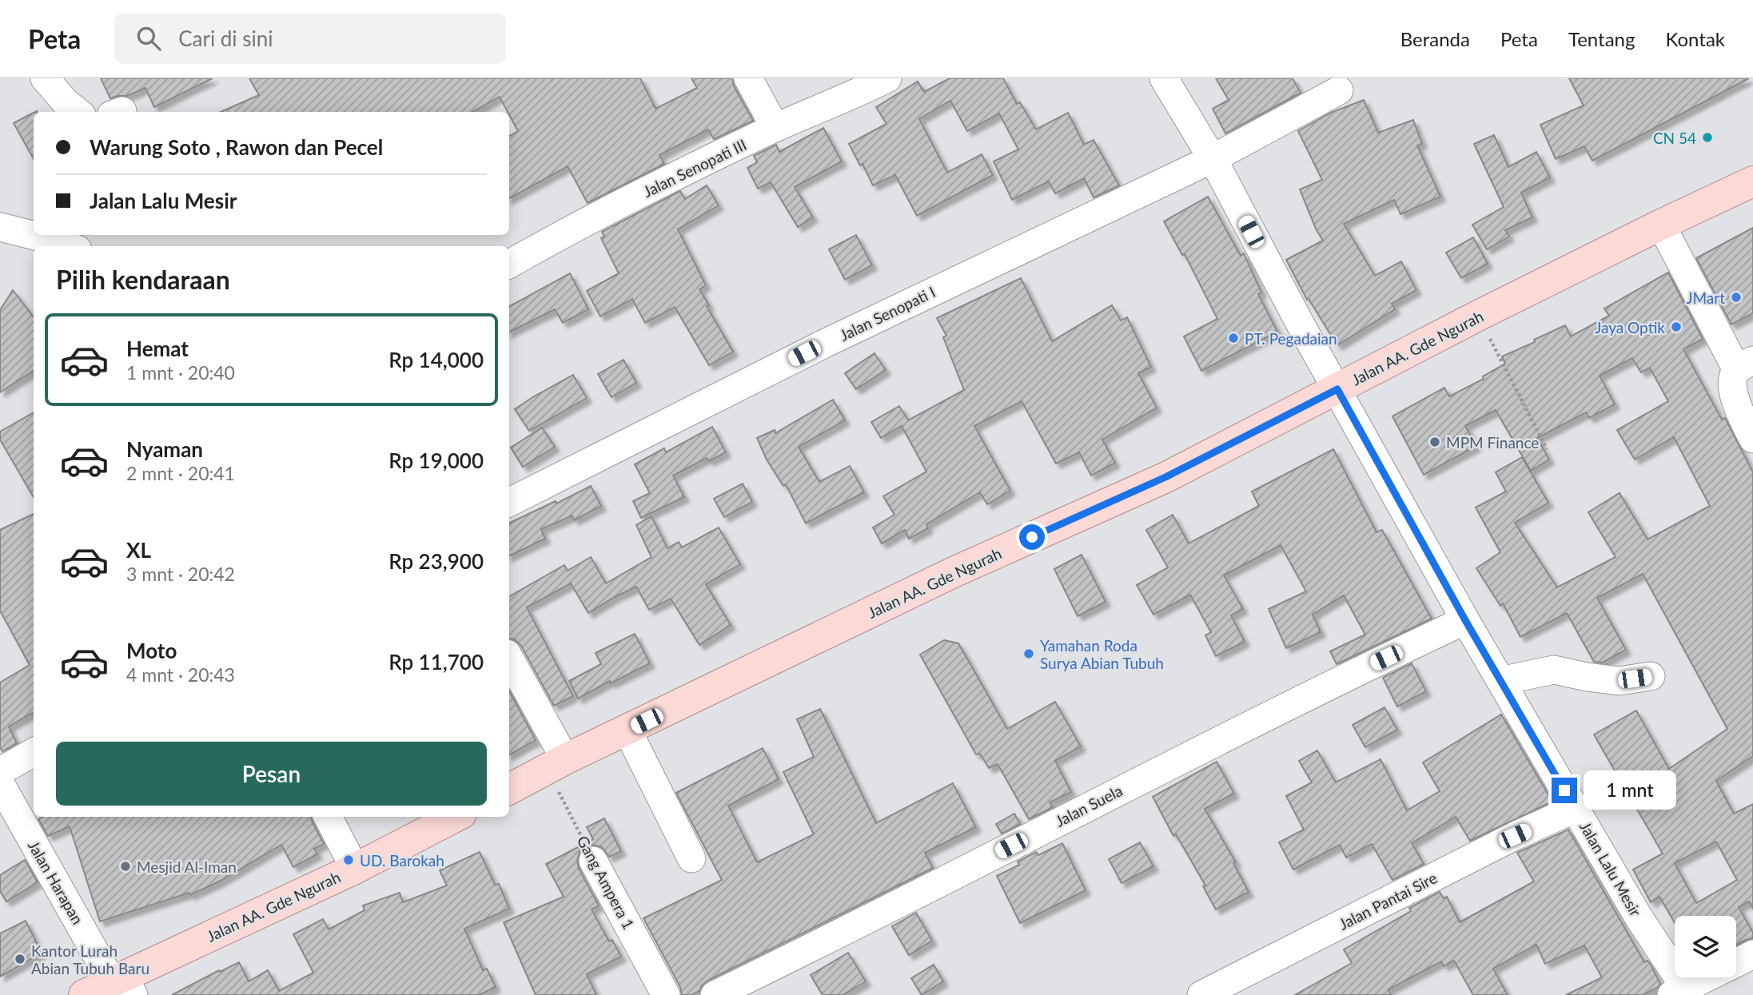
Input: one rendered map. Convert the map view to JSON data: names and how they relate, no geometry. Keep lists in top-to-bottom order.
{
  "streets": {
    "main road": ["Jalan AA. Gde Ngurah"],
    "street": [
      "Jalan Senopati III",
      "Jalan Senopati I",
      "Jalan Suela",
      "Jalan Lalu Mesir",
      "Jalan Harapan",
      "Gang Ampera 1",
      "Jalan Pantai Sire"
    ]
  },
  "crossings": [
    ["Jalan Senopati I", "Jalan Lalu Mesir"],
    ["Jalan AA. Gde Ngurah", "Jalan Lalu Mesir"],
    ["Jalan AA. Gde Ngurah", "Jalan Harapan"],
    ["Jalan AA. Gde Ngurah", "Gang Ampera 1"],
    ["Jalan Suela", "Jalan Lalu Mesir"],
    ["Jalan Lalu Mesir", "Jalan Pantai Sire"]
  ],
  "places": [
    "CN 54",
    "JMart",
    "Jaya Optik",
    "PT. Pegadaian",
    "MPM Finance",
    "Yamahan Roda Surya Abian Tubuh",
    "UD. Barokah",
    "Mesjid Al-Iman",
    "Kantor Lurah Abian Tubuh Baru"
  ],
  "page": {
    "header": "Peta",
    "search": "Cari di sini",
    "nav": [
      "Beranda",
      "Peta",
      "Tentang",
      "Kontak"
    ],
    "banner": ["Warung Soto , Rawon dan Pecel", "Jalan Lalu Mesir"],
    "heading": "Pilih kendaraan",
    "list": [
      {
        "name": "Hemat",
        "note": "1 mnt · 20:40",
        "value": "Rp 14,000"
      },
      {
        "name": "Nyaman",
        "note": "2 mnt · 20:41",
        "value": "Rp 19,000"
      },
      {
        "name": "XL",
        "note": "3 mnt · 20:42",
        "value": "Rp 23,900"
      },
      {
        "name": "Moto",
        "note": "4 mnt · 20:43",
        "value": "Rp 11,700"
      }
    ],
    "buttons": "Pesan",
    "bubble": "1 mnt"
  }
}
